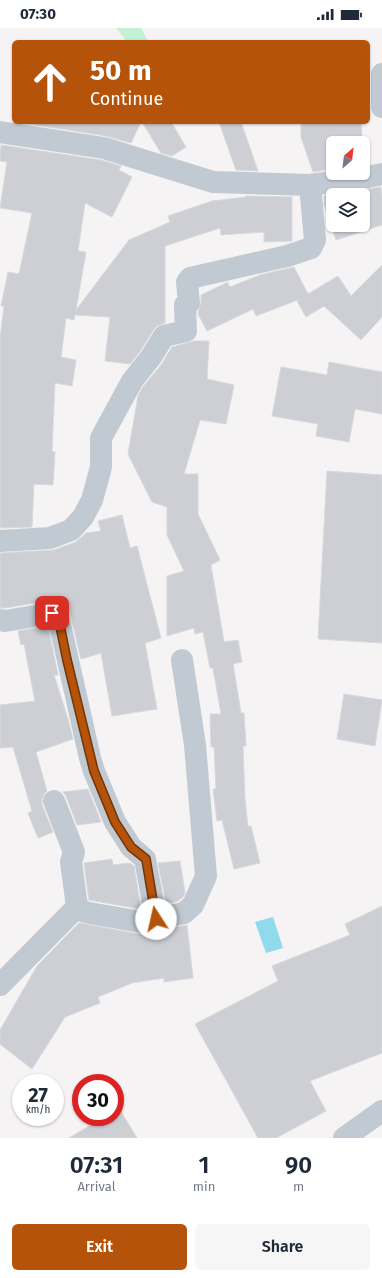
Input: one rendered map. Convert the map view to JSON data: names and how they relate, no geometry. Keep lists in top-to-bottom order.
{
  "north": "top right",
  "page": {
    "status": "07:30",
    "turn": ["50 m", "Continue"],
    "speed": "27 km/h",
    "limit": "30",
    "eta": [
      "07:31",
      "Arrival",
      "1",
      "min",
      "90",
      "m"
    ],
    "buttons": ["Exit", "Share"]
  }
}
